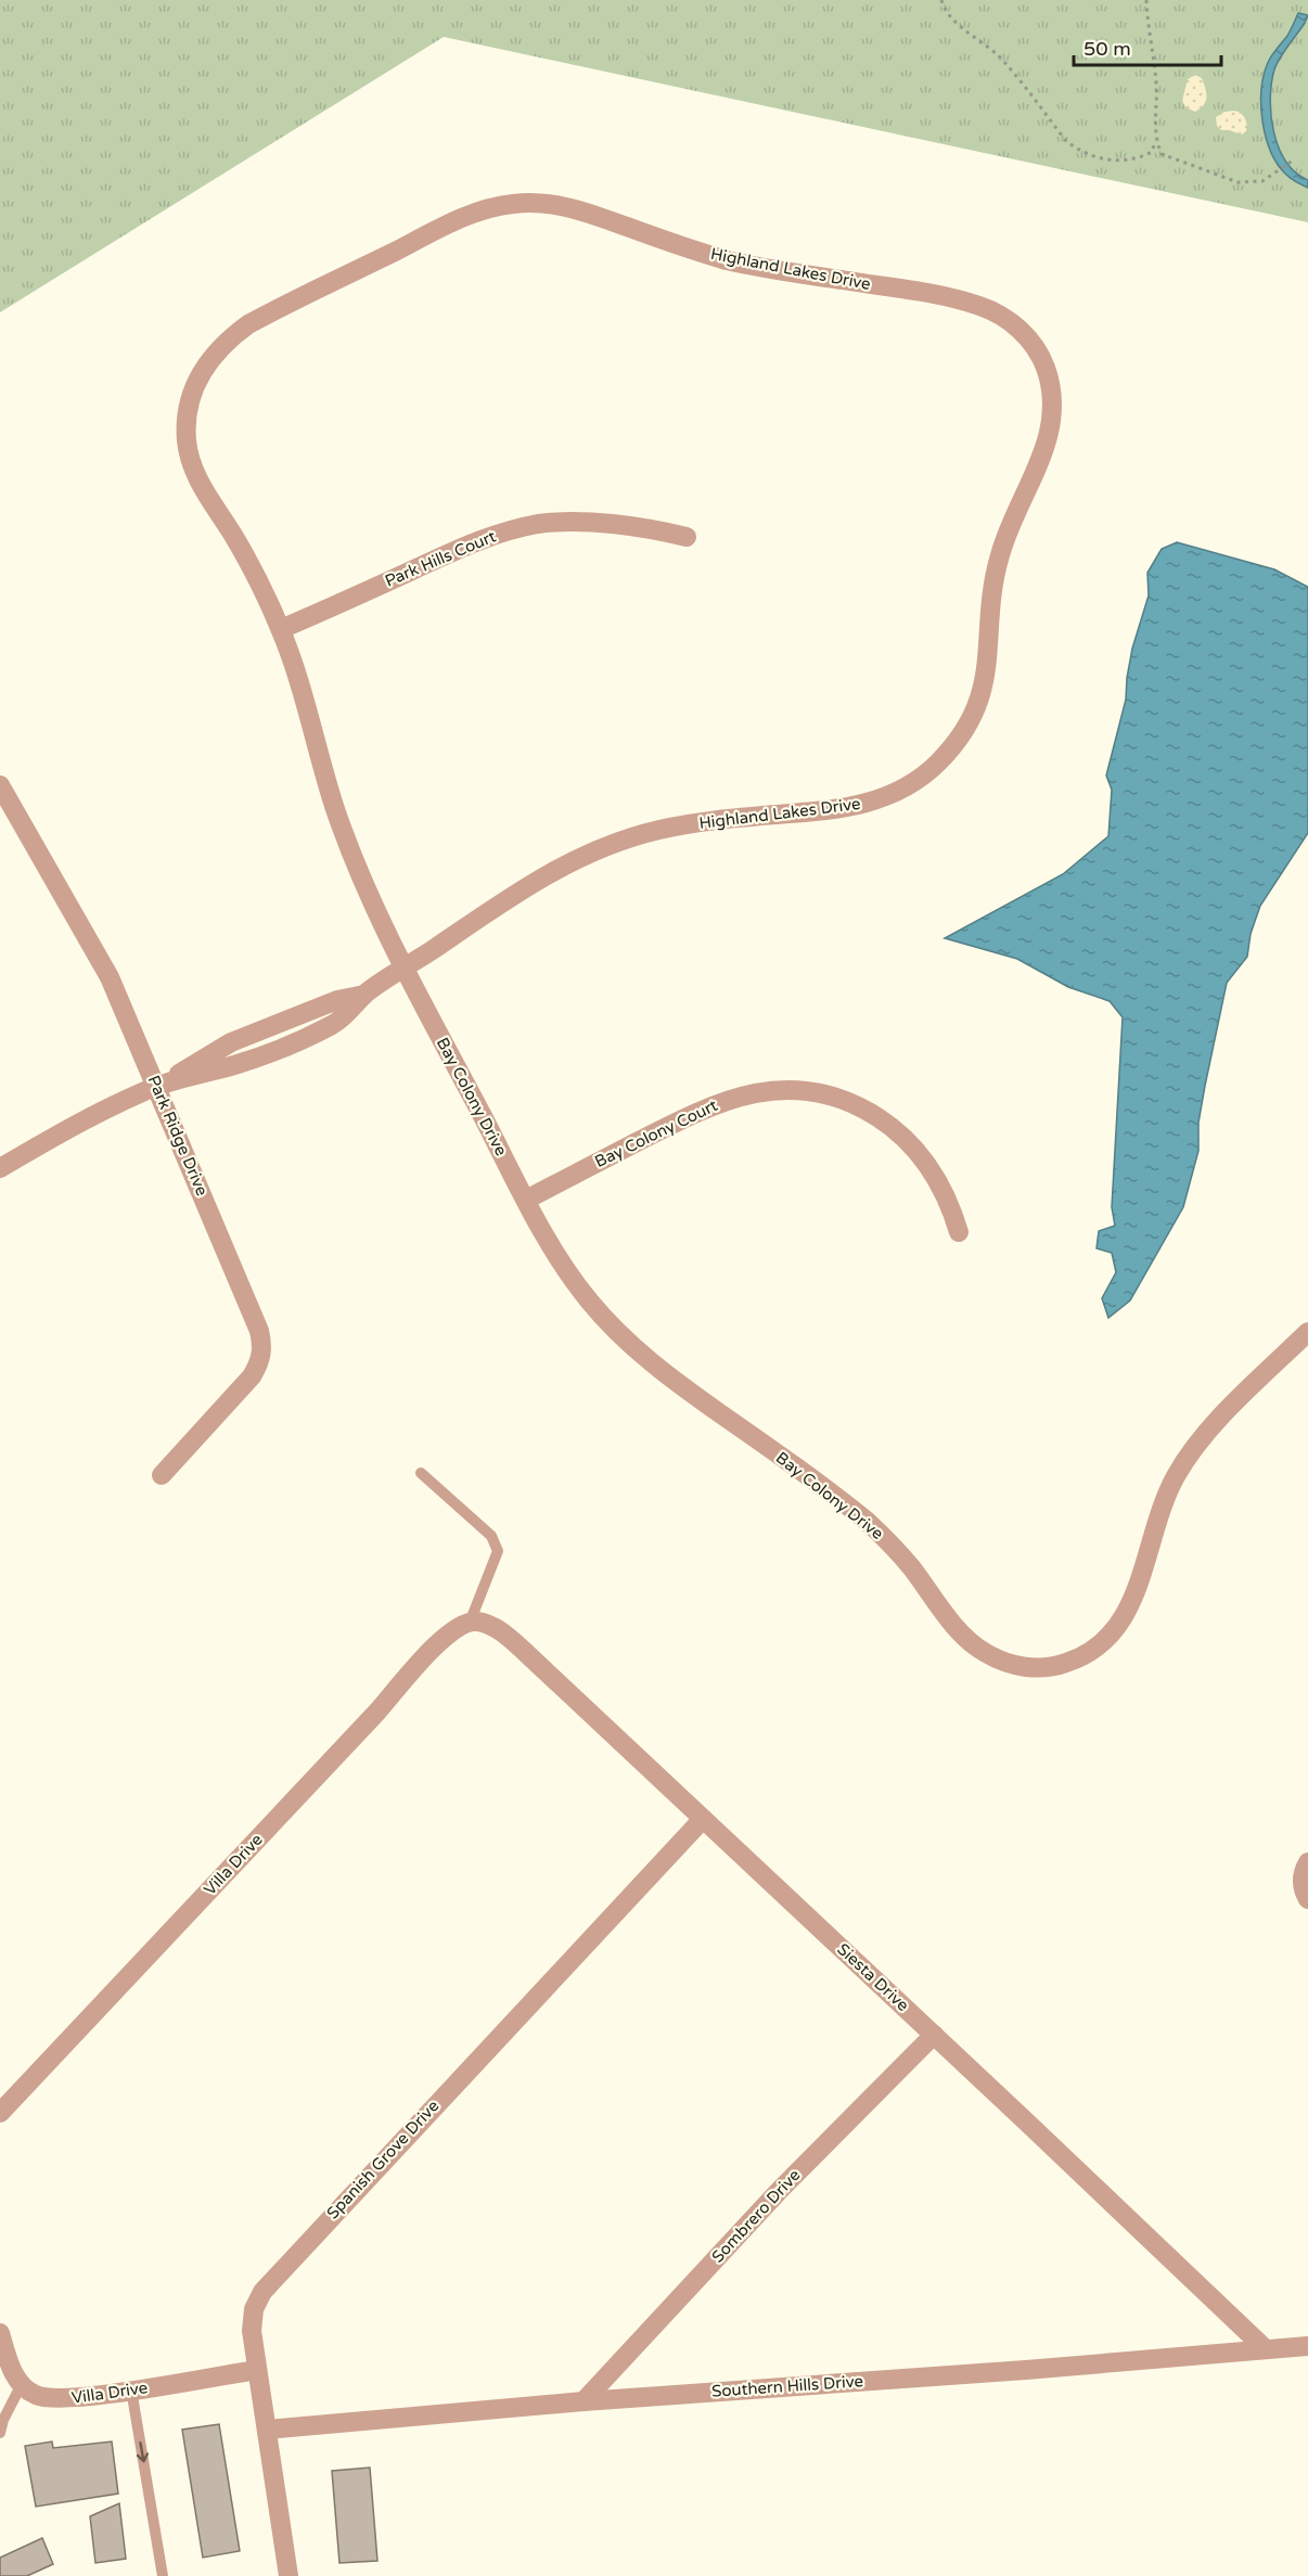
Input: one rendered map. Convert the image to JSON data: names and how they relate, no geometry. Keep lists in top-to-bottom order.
{
  "streets": {
    "street": [
      "Highland Lakes Drive",
      "Park Hills Court",
      "Bay Colony Drive",
      "Bay Colony Court",
      "Park Ridge Drive",
      "Villa Drive",
      "Siesta Drive",
      "Spanish Grove Drive",
      "Sombrero Drive",
      "Southern Hills Drive"
    ]
  },
  "crossings": [
    ["Highland Lakes Drive", "Park Hills Court"],
    ["Highland Lakes Drive", "Bay Colony Drive"],
    ["Highland Lakes Drive", "Park Ridge Drive"],
    ["Bay Colony Drive", "Bay Colony Court"],
    ["Villa Drive", "Siesta Drive"],
    ["Villa Drive", "Spanish Grove Drive"],
    ["Siesta Drive", "Spanish Grove Drive"],
    ["Siesta Drive", "Sombrero Drive"],
    ["Siesta Drive", "Southern Hills Drive"],
    ["Spanish Grove Drive", "Southern Hills Drive"],
    ["Sombrero Drive", "Southern Hills Drive"]
  ],
  "scale_bar": "50 m"
}
